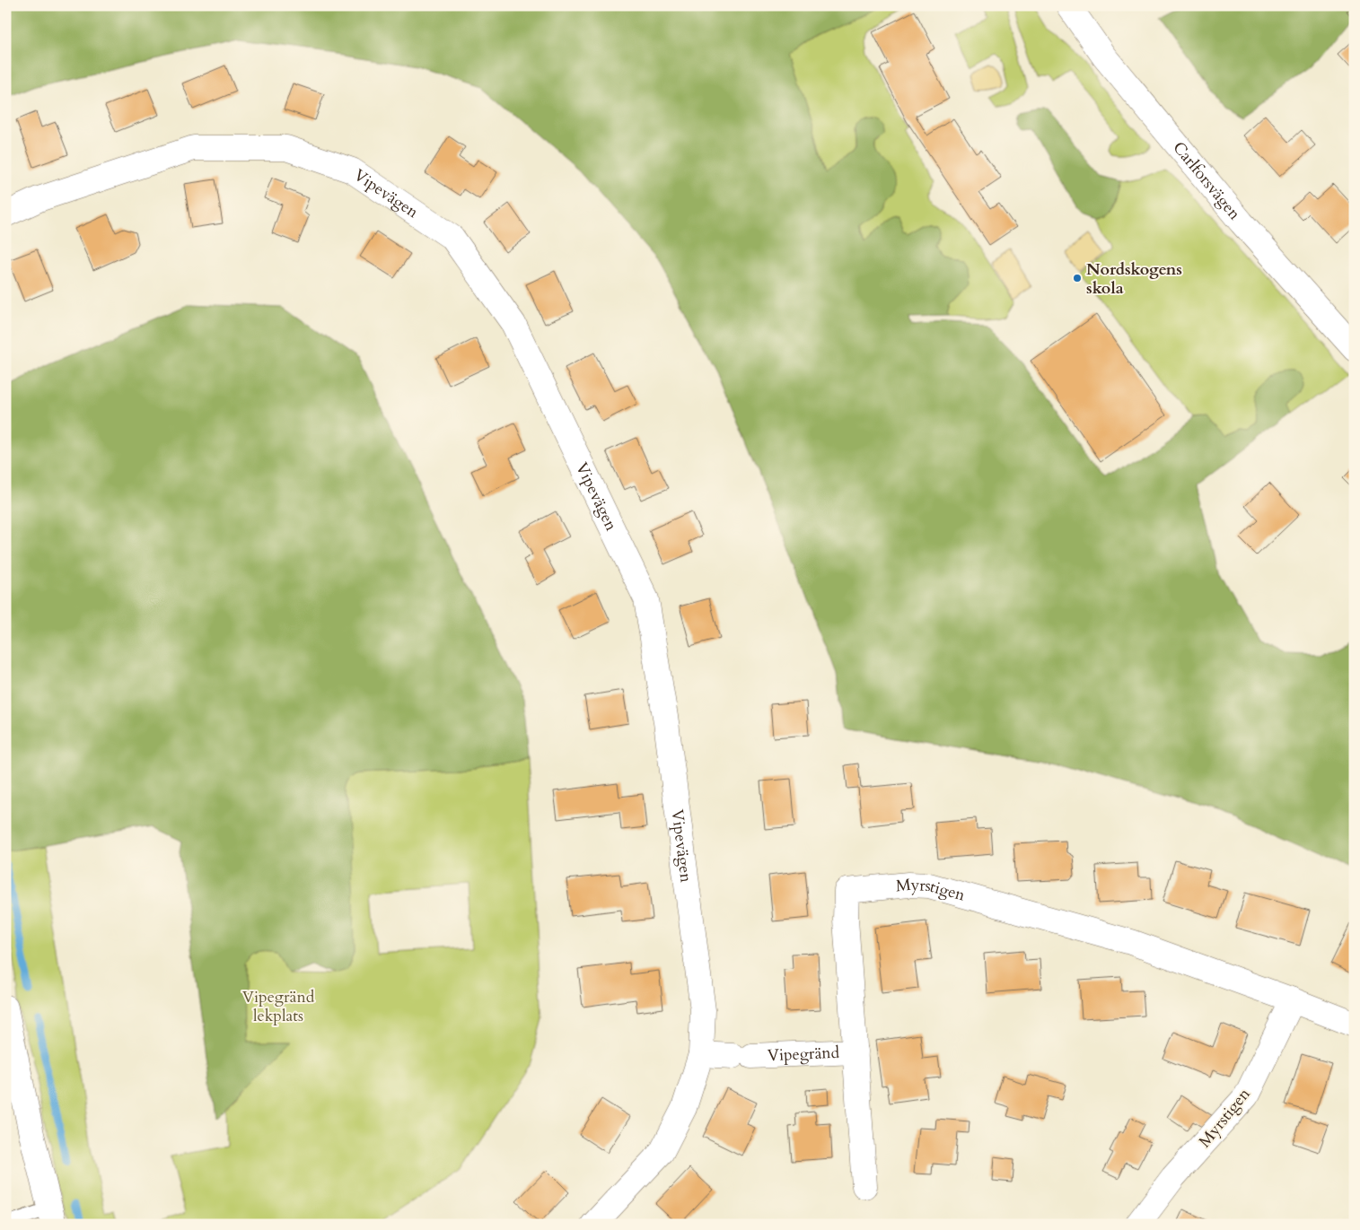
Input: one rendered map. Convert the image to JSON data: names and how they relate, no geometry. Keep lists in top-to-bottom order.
{
  "streets": {
    "street": [
      "Carlforsvägen",
      "Vipevägen",
      "Myrstigen",
      "Vipegränd"
    ]
  },
  "crossings": [
    ["Vipevägen", "Vipegränd"],
    ["Myrstigen", "Vipegränd"]
  ],
  "parks": ["Vipegränd lekplats"],
  "places": ["Nordskogens skola"]
}
